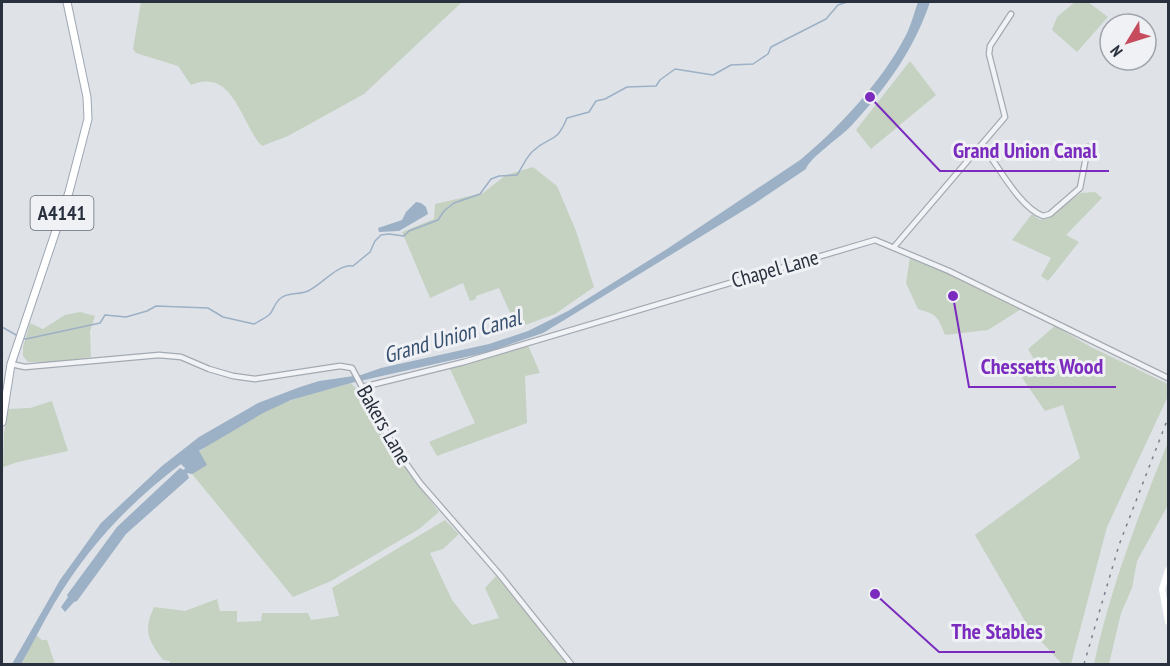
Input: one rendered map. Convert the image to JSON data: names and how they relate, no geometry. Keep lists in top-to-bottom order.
{
  "streets": {
    "main road": ["A4141"],
    "street": ["Chapel Lane", "Bakers Lane"]
  },
  "crossings": [
    ["A4141", "Bakers Lane"],
    ["Chapel Lane", "Bakers Lane"]
  ],
  "water": ["Grand Union Canal"],
  "places": ["Grand Union Canal", "Chessetts Wood", "The Stables"],
  "north": "bottom left"
}
